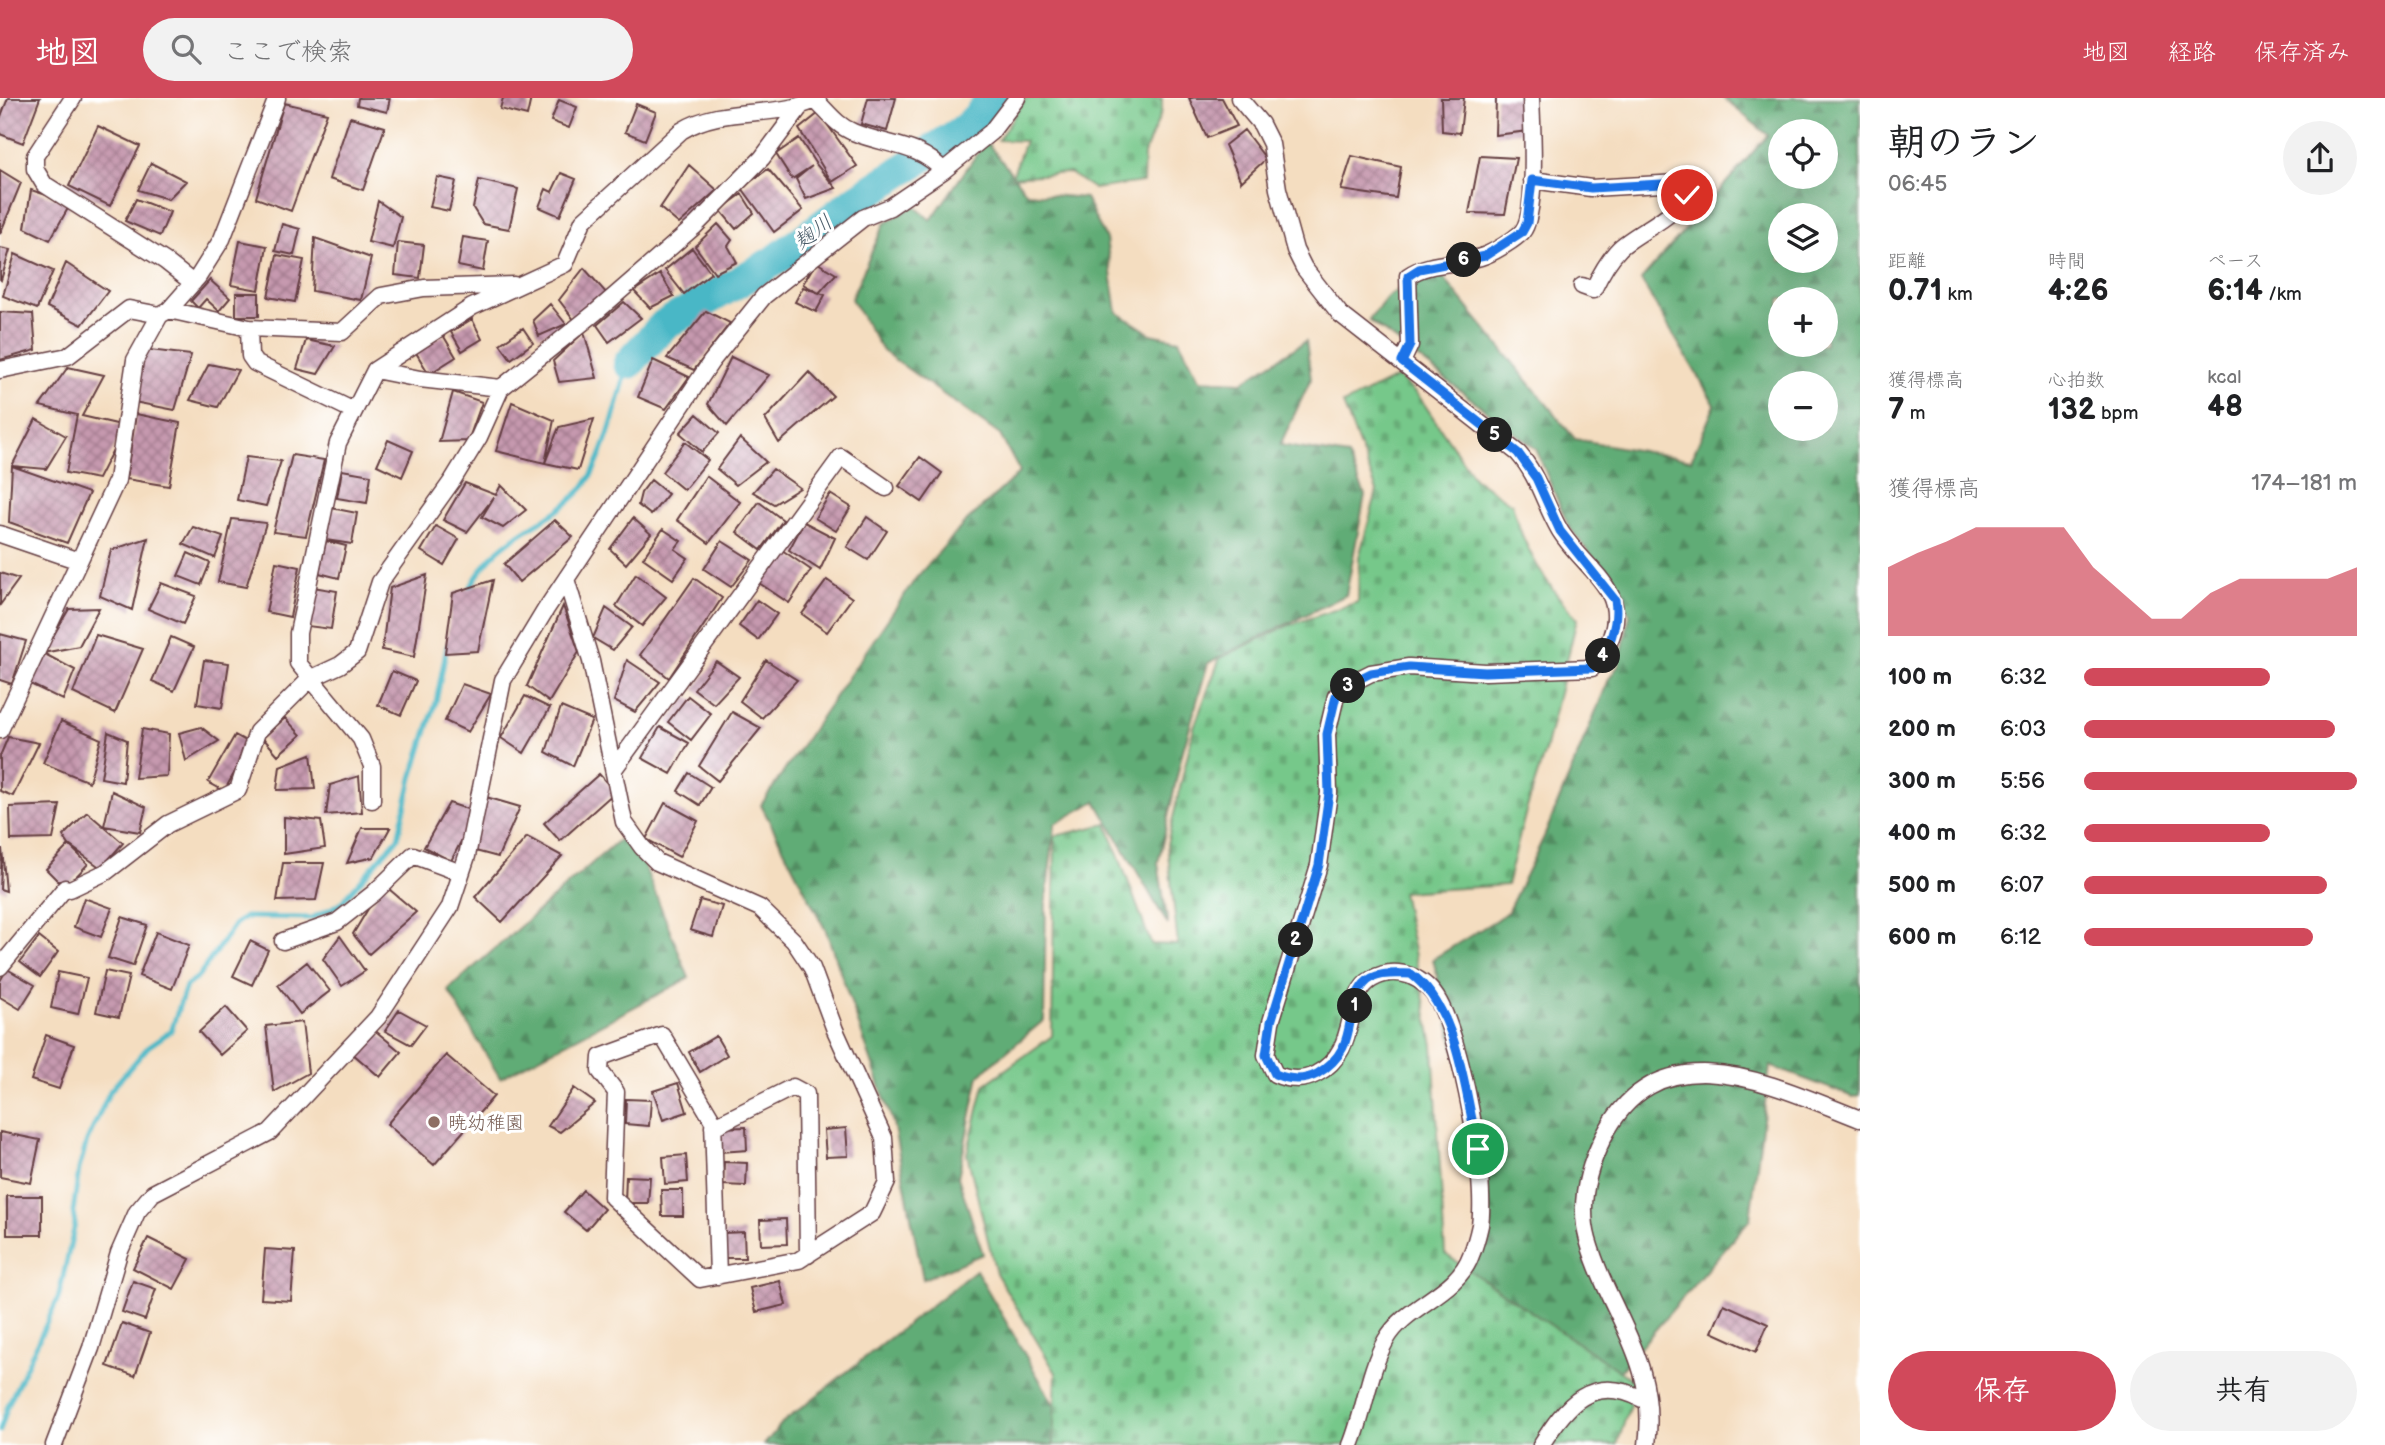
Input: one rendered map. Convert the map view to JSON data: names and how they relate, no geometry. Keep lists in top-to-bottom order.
{
  "water": ["麹川"],
  "places": ["暁幼稚園"],
  "page": {
    "header": "地図",
    "search": "ここで検索",
    "nav": ["地図", "経路", "保存済み"],
    "heading": ["朝のラン", "06:45"],
    "map_buttons": ["+", "−"],
    "stats": [
      ["距離", "0.71 km"],
      ["時間", "4:26"],
      ["ペース", "6:14 /km"],
      ["獲得標高", "7 m"],
      ["心拍数", "132 bpm"],
      ["kcal", "48"]
    ],
    "pins": [
      "6",
      "5",
      "4",
      "3",
      "2",
      "1"
    ],
    "chart": ["獲得標高", "174–181 m"],
    "list": [
      {
        "name": "100 m",
        "note": "6:32"
      },
      {
        "name": "200 m",
        "note": "6:03"
      },
      {
        "name": "300 m",
        "note": "5:56"
      },
      {
        "name": "400 m",
        "note": "6:32"
      },
      {
        "name": "500 m",
        "note": "6:07"
      },
      {
        "name": "600 m",
        "note": "6:12"
      }
    ],
    "buttons": ["保存", "共有"]
  }
}
